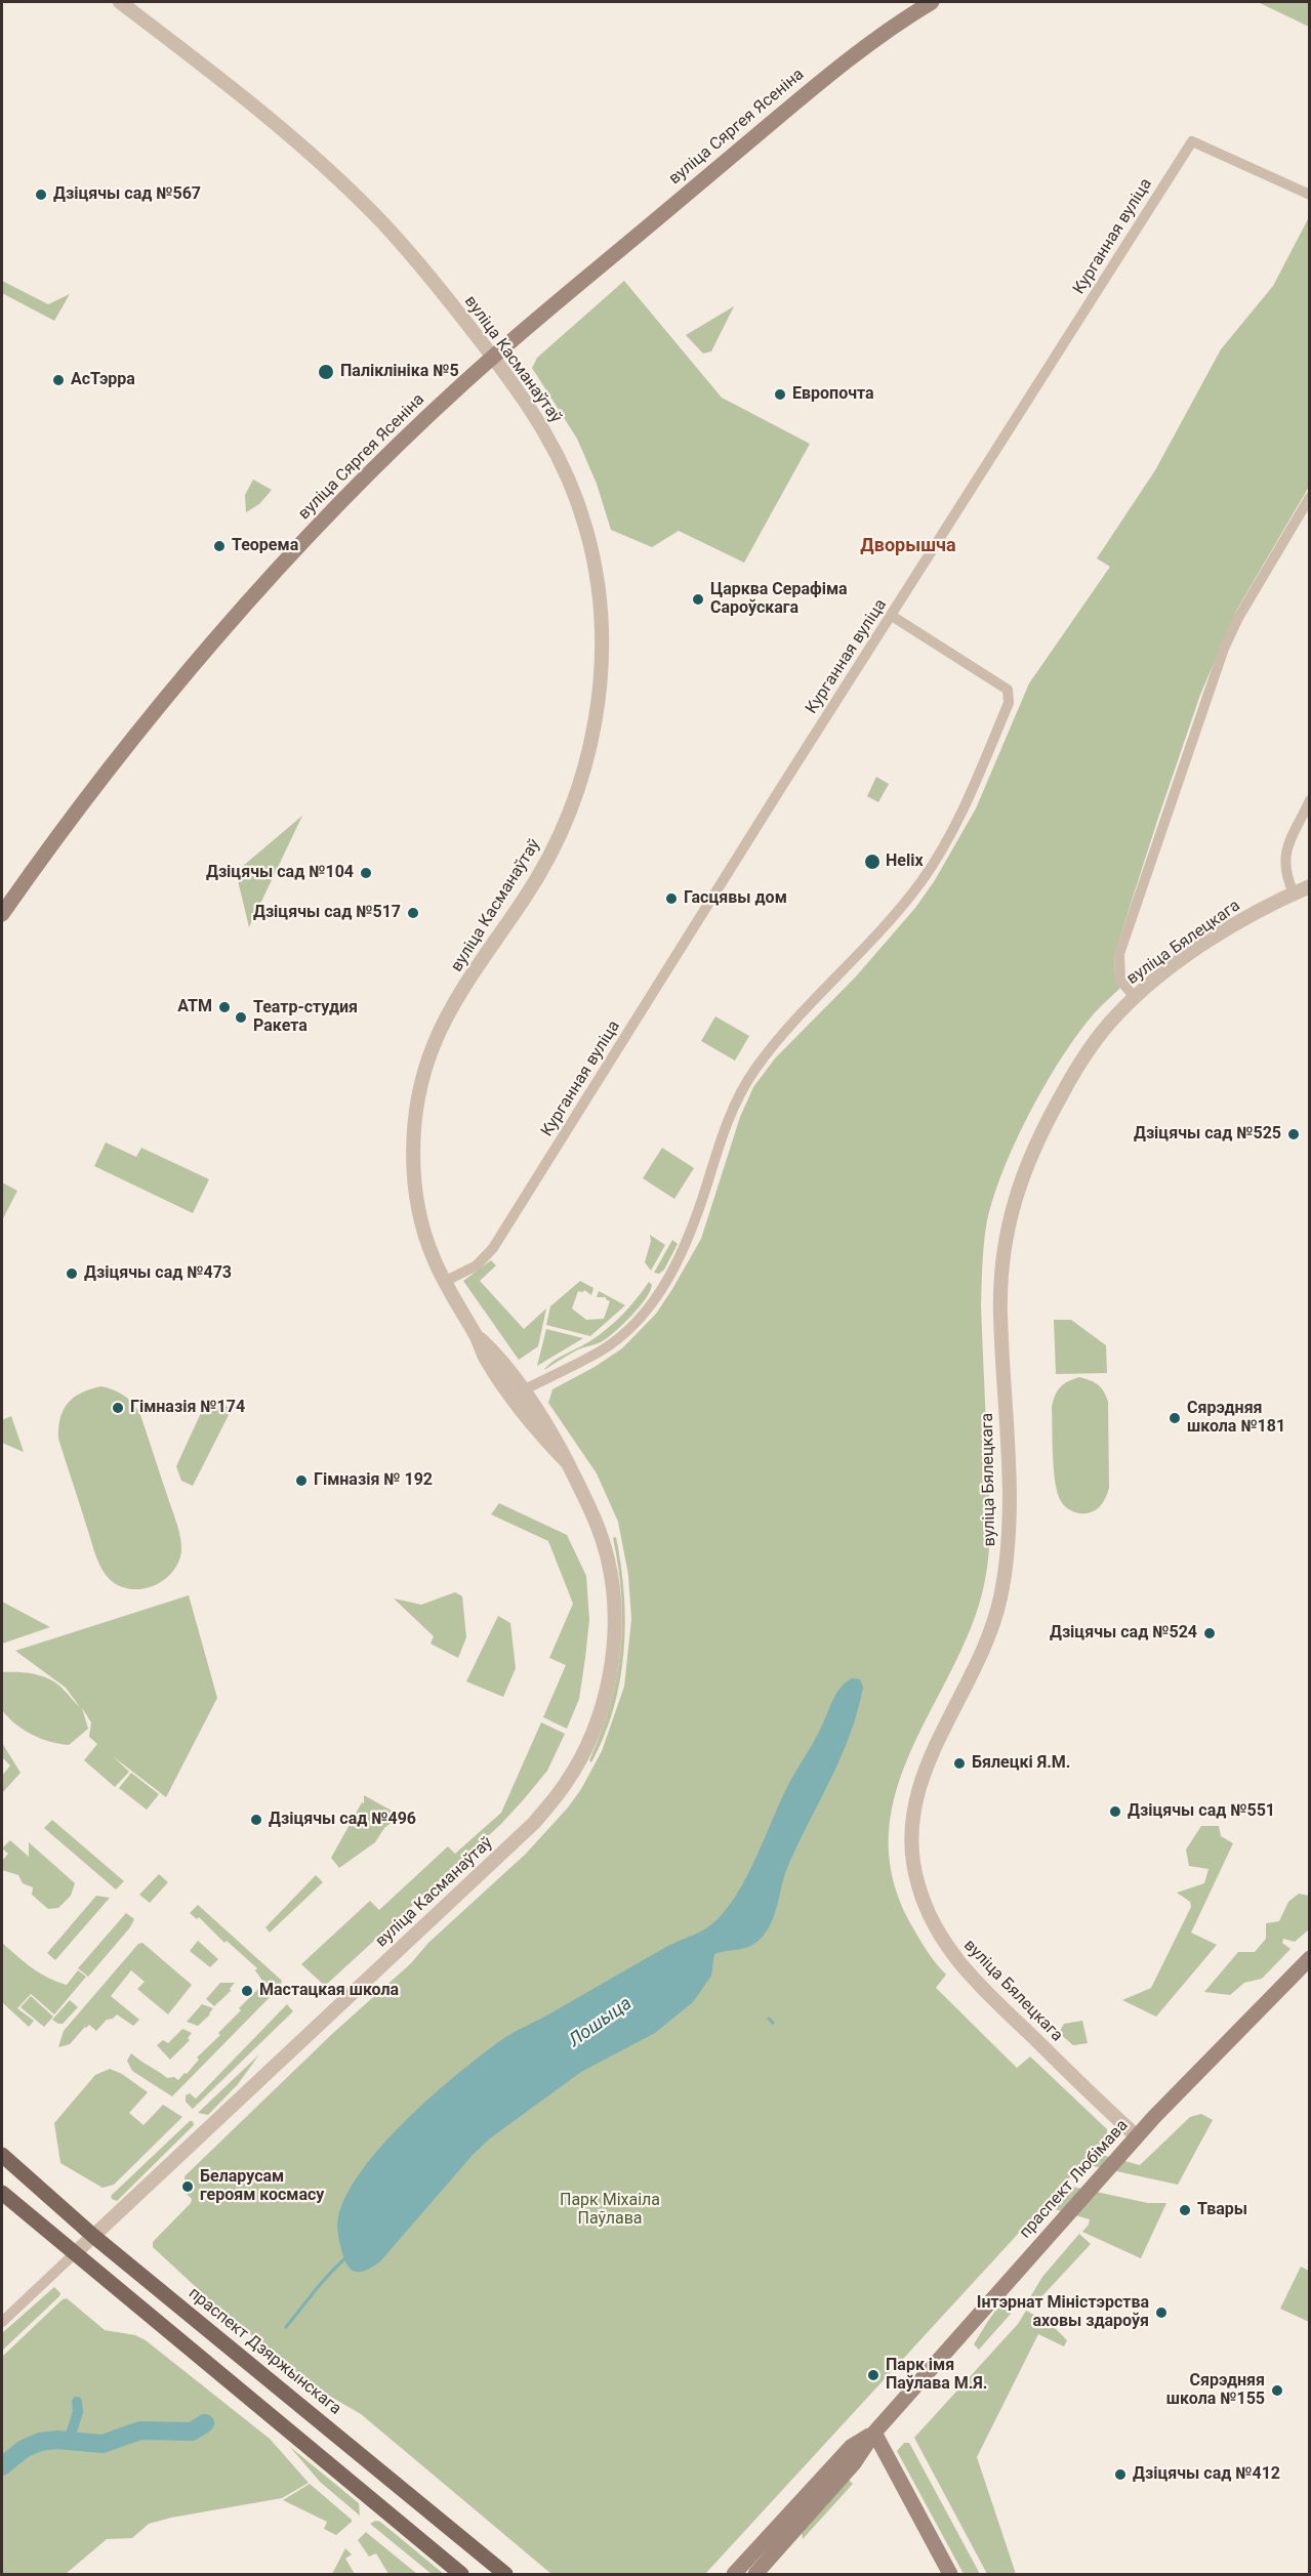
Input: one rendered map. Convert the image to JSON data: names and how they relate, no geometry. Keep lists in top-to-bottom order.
{
  "streets": {
    "main road": ["вуліца Сяргея Ясеніна", "праспект Любімава", "праспект Дзяржынскага"],
    "street": ["Курганная вуліца", "вуліца Касманаўтаў", "вуліца Бялецкага"]
  },
  "crossings": [
    ["вуліца Сяргея Ясеніна", "вуліца Касманаўтаў"],
    ["Курганная вуліца", "вуліца Касманаўтаў"],
    ["вуліца Касманаўтаў", "праспект Дзяржынскага"],
    ["вуліца Бялецкага", "праспект Любімава"]
  ],
  "districts": ["Дворышча"],
  "water": ["Лошыца"],
  "parks": ["Парк Міхаіла Паўлава"],
  "places": [
    "Дзіцячы сад №567",
    "Паліклініка №5",
    "АсТэрра",
    "Европочта",
    "Теорема",
    "Царква Серафіма Сароўскага",
    "Helix",
    "Дзіцячы сад №104",
    "Гасцявы дом",
    "Дзіцячы сад №517",
    "АТМ",
    "Театр-студия Ракета",
    "Дзіцячы сад №525",
    "Дзіцячы сад №473",
    "Гімназія №174",
    "Сярэдняя школа №181",
    "Гімназія № 192",
    "Дзіцячы сад №524",
    "Бялецкі Я.М.",
    "Дзіцячы сад №551",
    "Дзіцячы сад №496",
    "Мастацкая школа",
    "Беларусам героям космасу",
    "Твары",
    "Інтэрнат Міністэрства аховы здароўя",
    "Парк імя Паўлава М.Я.",
    "Сярэдняя школа №155",
    "Дзіцячы сад №412"
  ]
}
